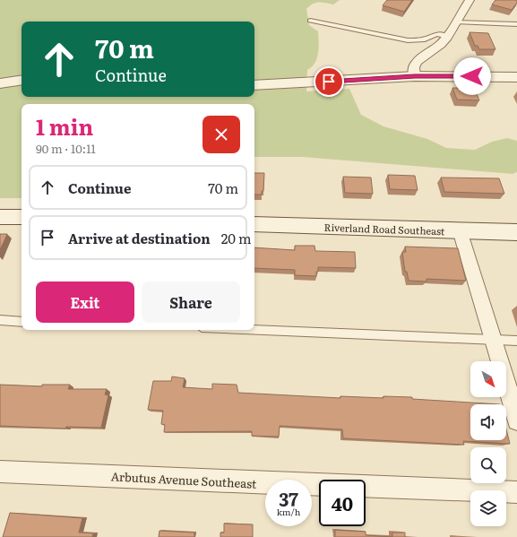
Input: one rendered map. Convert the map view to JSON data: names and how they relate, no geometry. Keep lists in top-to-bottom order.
{
  "streets": {
    "street": ["Riverland Road Southeast", "Arbutus Avenue Southeast"]
  },
  "north": "bottom right",
  "page": {
    "turn": ["70 m", "Continue"],
    "heading": ["1 min", "90 m · 10:11"],
    "list": [
      {
        "name": "Continue",
        "value": "70 m"
      },
      {
        "name": "Arrive at destination",
        "value": "20 m"
      }
    ],
    "buttons": ["Exit", "Share"],
    "speed": "37 km/h",
    "limit": "40"
  }
}
